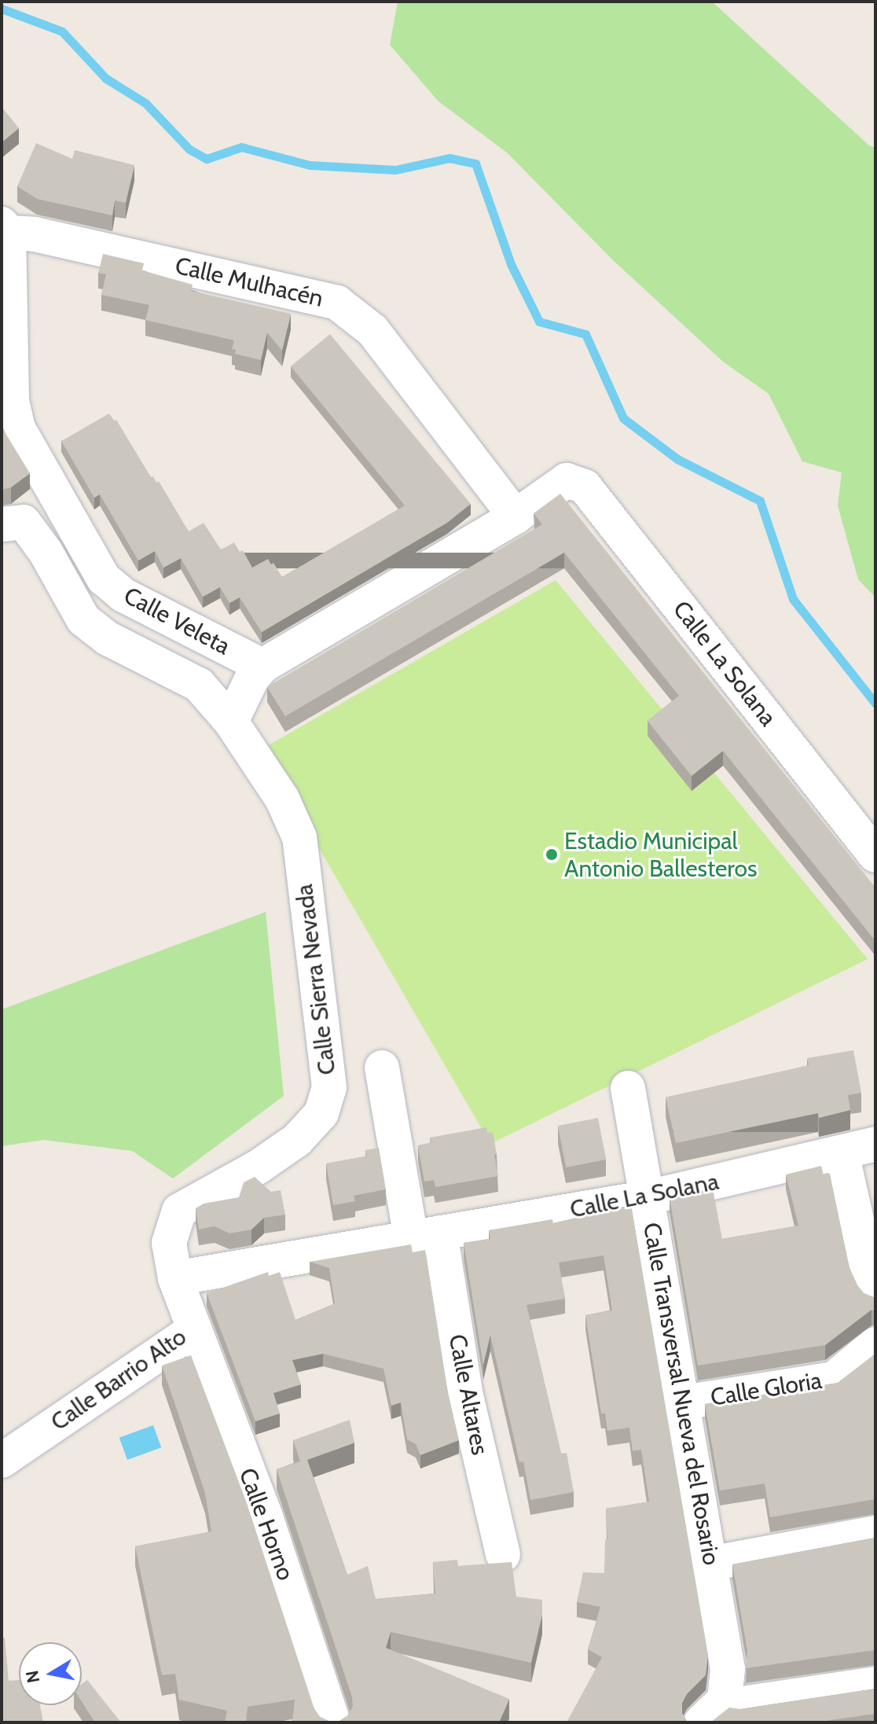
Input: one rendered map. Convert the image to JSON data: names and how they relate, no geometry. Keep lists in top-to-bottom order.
{
  "streets": {
    "street": [
      "Calle Mulhacén",
      "Calle Veleta",
      "Calle La Solana",
      "Calle Sierra Nevada",
      "Calle Barrio Alto",
      "Calle Gloria",
      "Calle Transversal Nueva del Rosario",
      "Calle Altares",
      "Calle Horno"
    ]
  },
  "crossings": [
    ["Calle Mulhacén", "Calle Veleta"],
    ["Calle Mulhacén", "Calle La Solana"],
    ["Calle La Solana", "Calle Sierra Nevada"],
    ["Calle La Solana", "Calle Barrio Alto"],
    ["Calle La Solana", "Calle Transversal Nueva del Rosario"],
    ["Calle La Solana", "Calle Altares"],
    ["Calle Sierra Nevada", "Calle Barrio Alto"],
    ["Calle Barrio Alto", "Calle Horno"],
    ["Calle Gloria", "Calle Transversal Nueva del Rosario"]
  ],
  "places": ["Estadio Municipal Antonio Ballesteros"],
  "north": "left"
}
